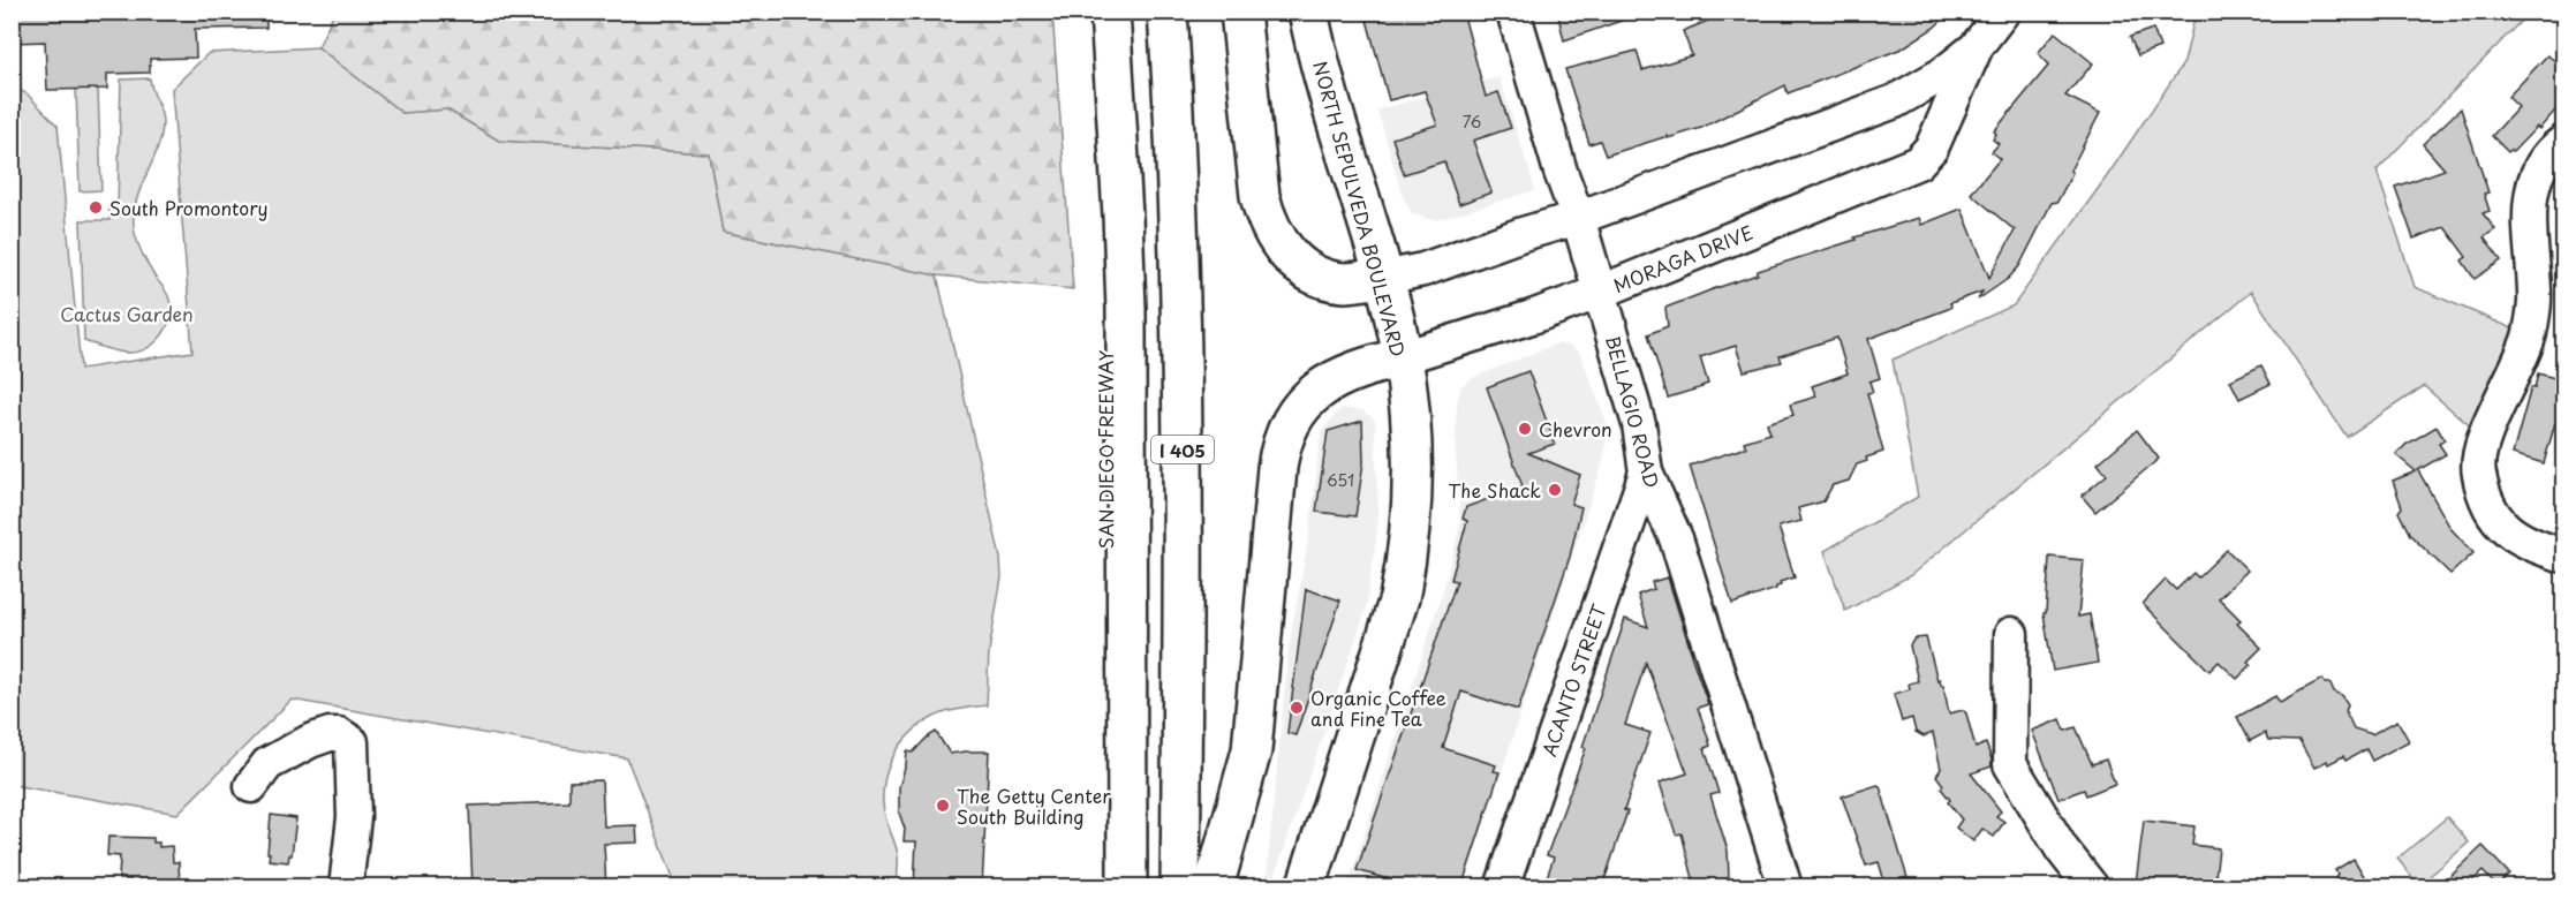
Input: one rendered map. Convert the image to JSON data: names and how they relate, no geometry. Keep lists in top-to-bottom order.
{
  "streets": {
    "main road": ["NORTH SEPULVEDA BOULEVARD", "SAN DIEGO FREEWAY", "I 405"],
    "street": ["MORAGA DRIVE", "BELLAGIO ROAD", "ACANTO STREET"]
  },
  "crossings": [
    ["NORTH SEPULVEDA BOULEVARD", "MORAGA DRIVE"],
    ["MORAGA DRIVE", "BELLAGIO ROAD"],
    ["BELLAGIO ROAD", "ACANTO STREET"]
  ],
  "parks": ["Cactus Garden"],
  "places": [
    "South Promontory",
    "Chevron",
    "The Shack",
    "Organic Coffee and Fine Tea",
    "The Getty Center South Building"
  ],
  "house_numbers": ["76", "651"]
}
